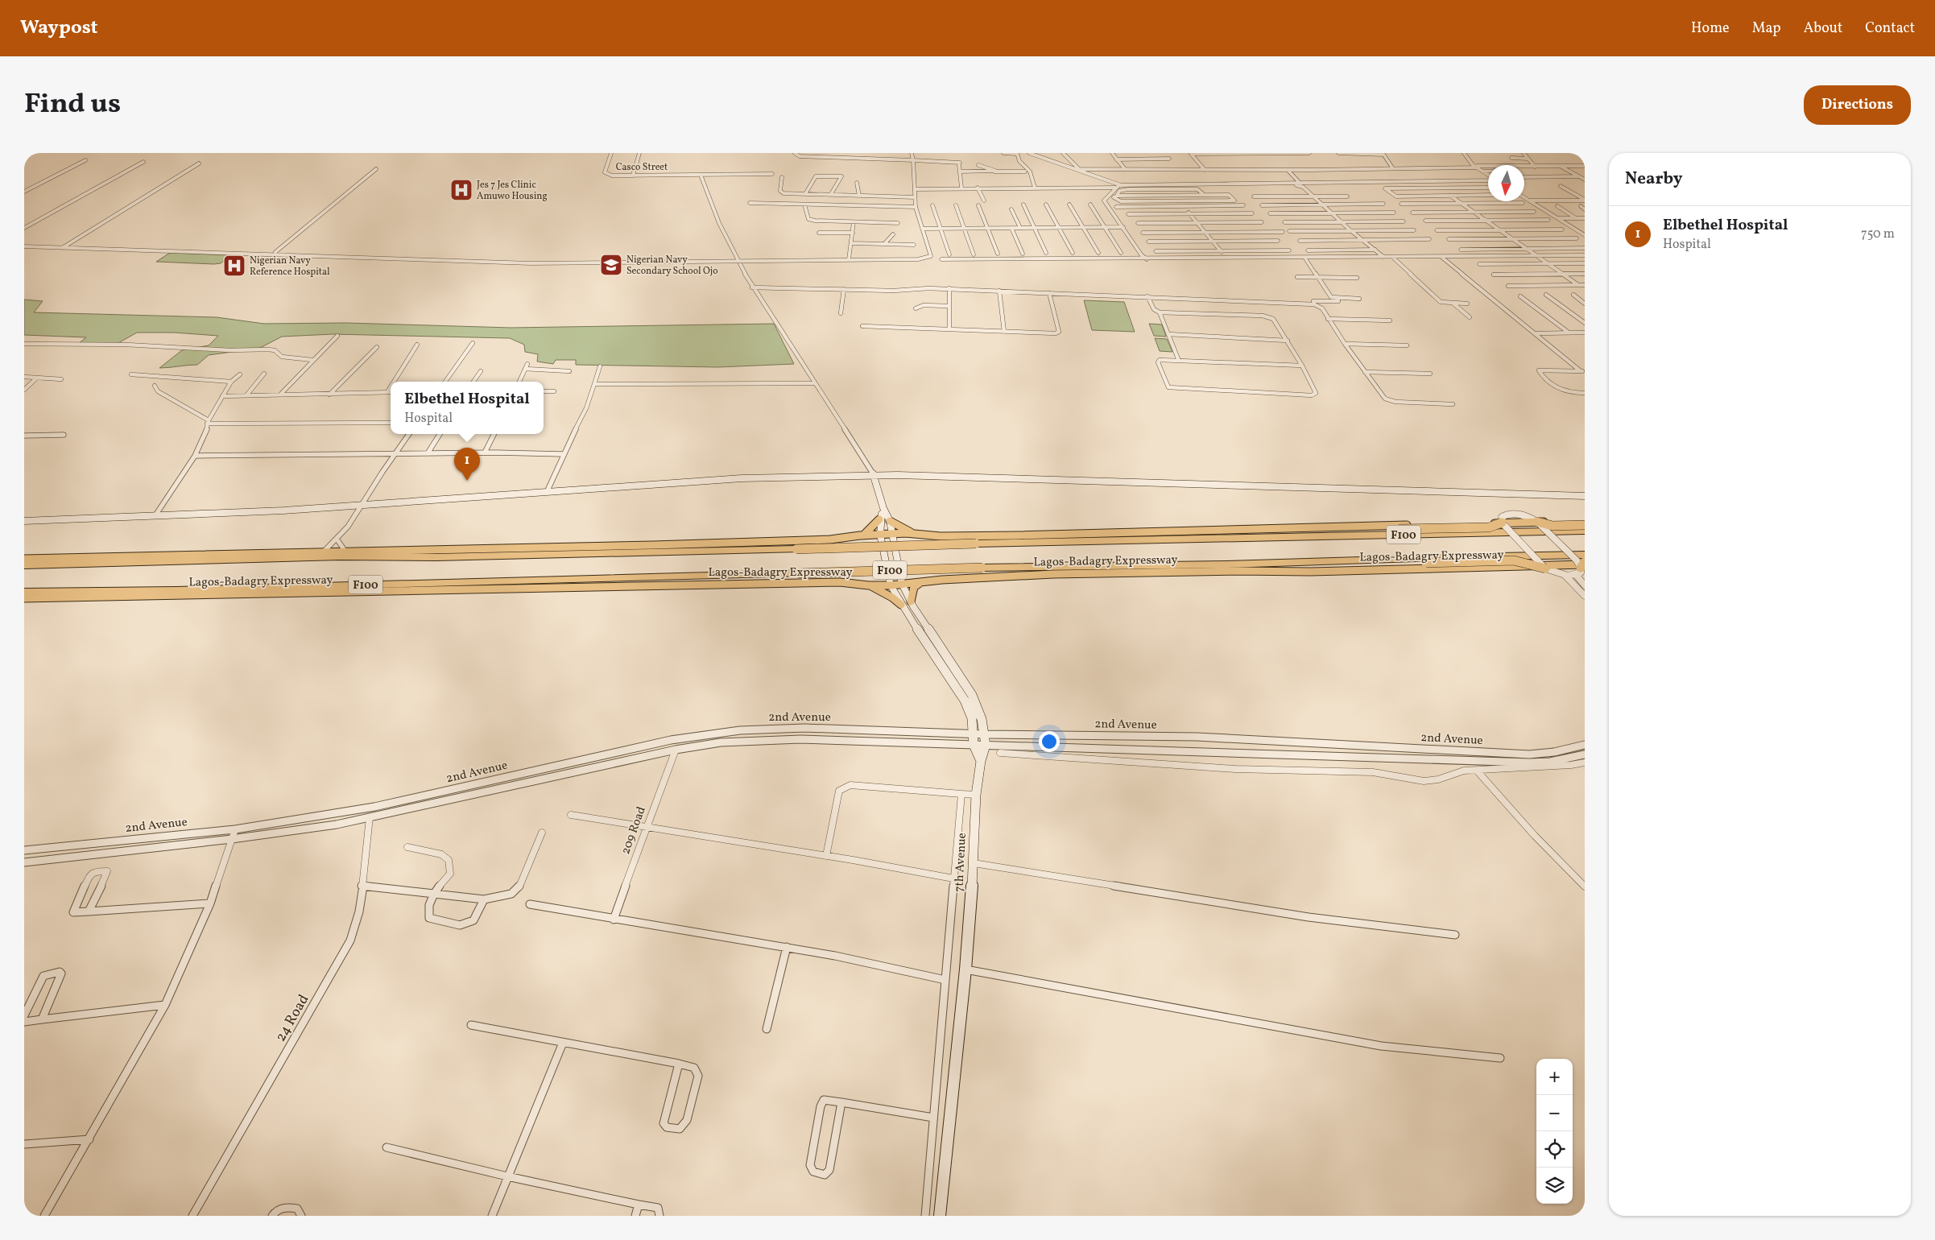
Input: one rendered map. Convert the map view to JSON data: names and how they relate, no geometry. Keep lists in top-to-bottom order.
{
  "streets": {
    "highway": ["F100", "Lagos-Badagry Expressway"],
    "main road": ["7th Avenue"],
    "street": [
      "Casco Street",
      "2nd Avenue",
      "209 Road",
      "24 Road"
    ]
  },
  "crossings": [
    ["Lagos-Badagry Expressway", "7th Avenue"],
    ["2nd Avenue", "209 Road"],
    ["2nd Avenue", "7th Avenue"],
    ["2nd Avenue", "24 Road"]
  ],
  "places": {
    "hospital": ["Jes 7 Jes Clinic Amuwo Housing", "Nigerian Navy Reference Hospital"],
    "school or university": ["Nigerian Navy Secondary School Ojo"]
  },
  "north": "bottom",
  "page": {
    "header": "Waypost",
    "nav": [
      "Home",
      "Map",
      "About",
      "Contact"
    ],
    "title": "Find us",
    "buttons": "Directions",
    "heading": "Nearby",
    "list": [
      {
        "mark": "1",
        "name": "Elbethel Hospital",
        "note": "Hospital",
        "value": "750 m"
      }
    ],
    "popup": ["Elbethel Hospital", "Hospital"],
    "pins": "1",
    "map_buttons": ["+", "−"]
  }
}
